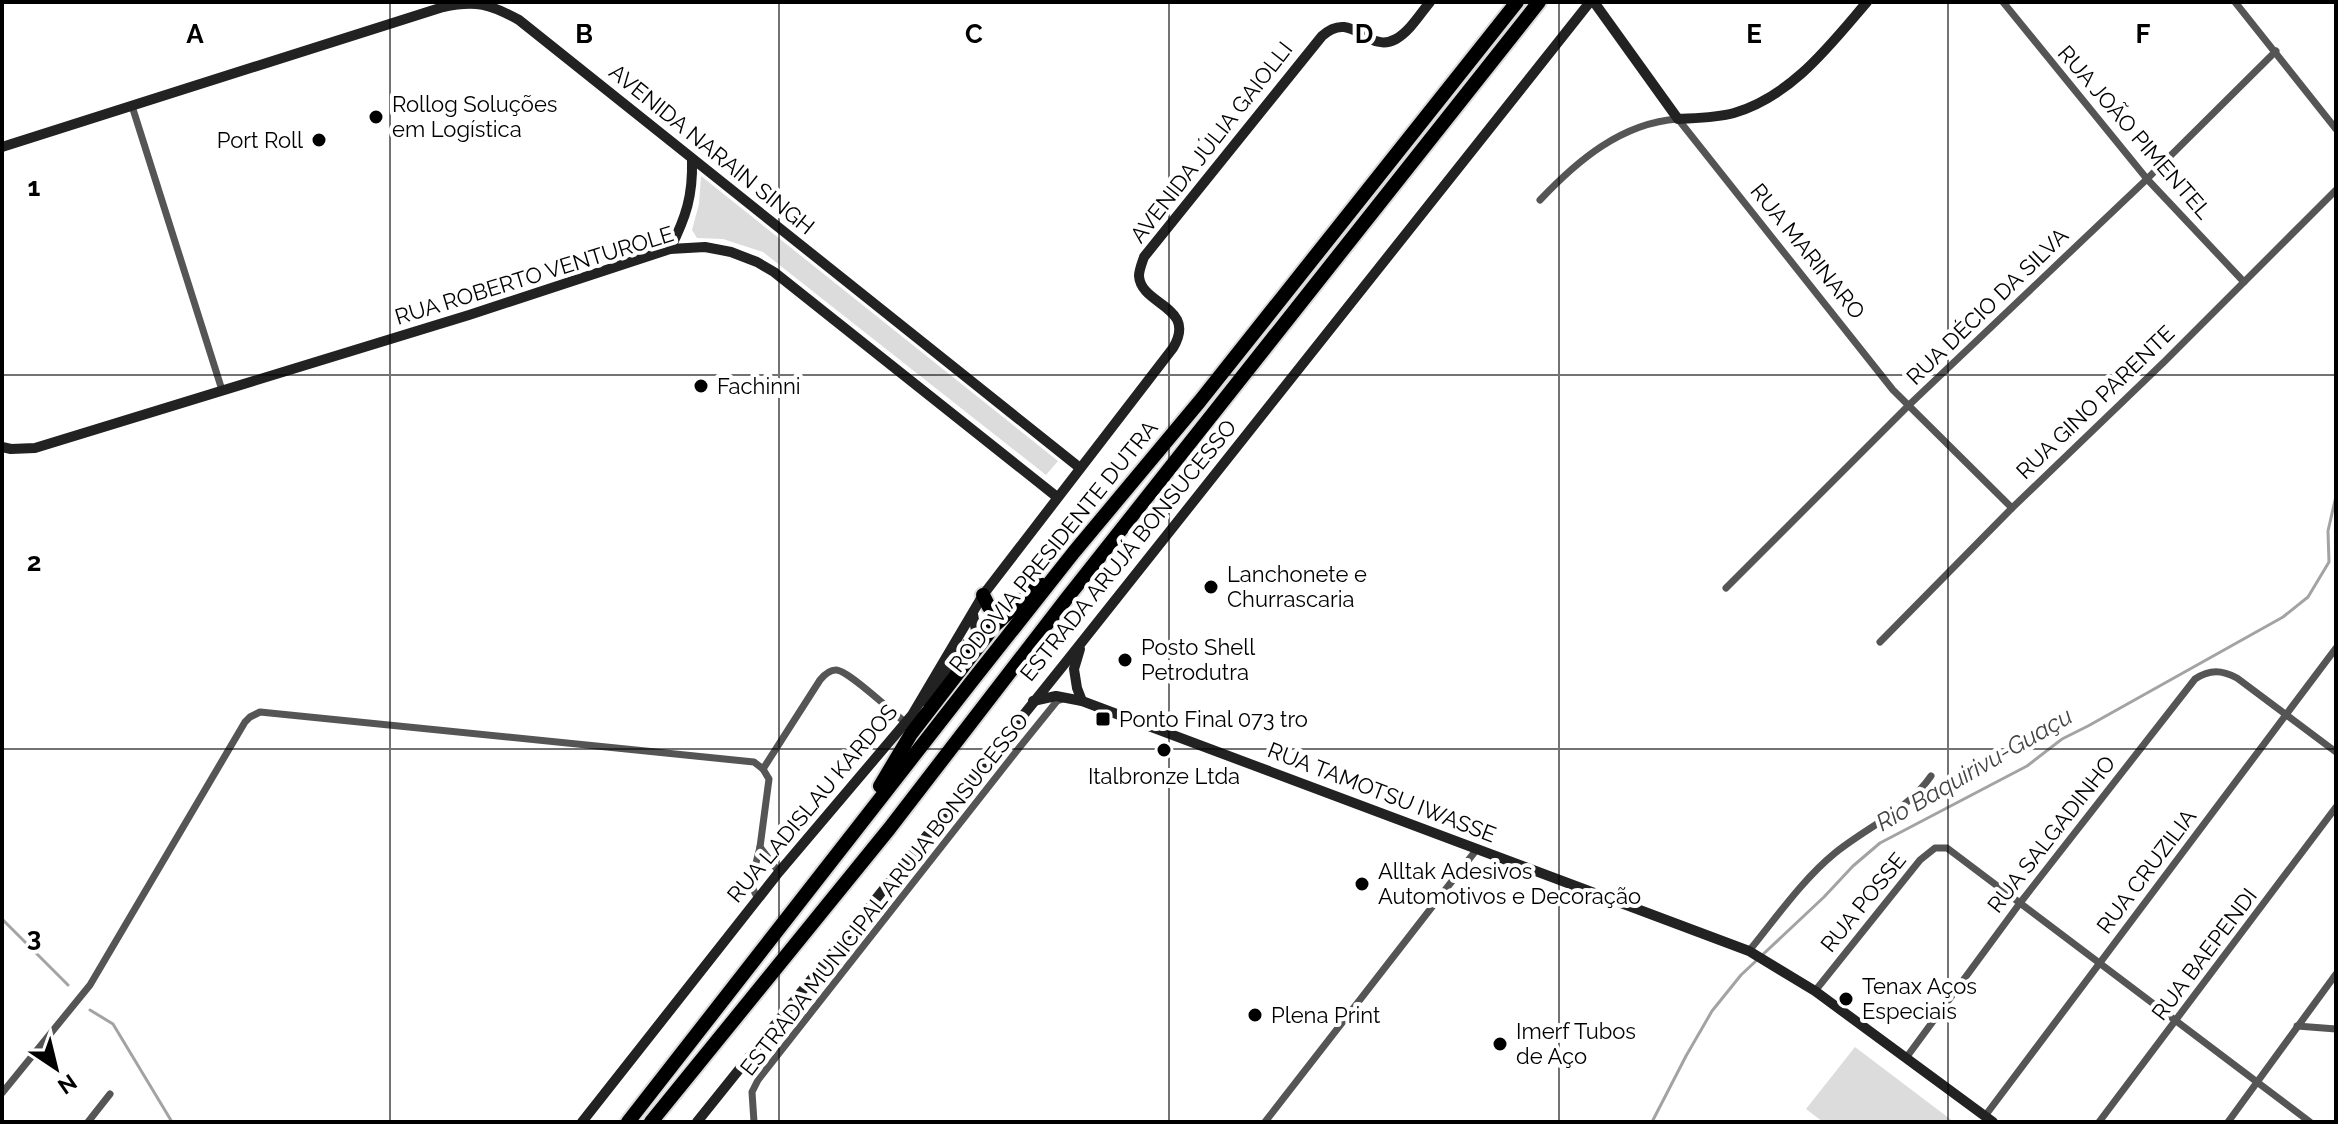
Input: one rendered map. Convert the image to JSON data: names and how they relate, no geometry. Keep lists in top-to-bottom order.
{
  "streets": {
    "highway": ["RODOVIA PRESIDENTE DUTRA"],
    "street": [
      "RUA JOÃO PIMENTEL",
      "AVENIDA JÚLIA GAIOLLI",
      "AVENIDA NARAIN SINGH",
      "RUA MARINARO",
      "RUA ROBERTO VENTUROLE",
      "RUA DÉCIO DA SILVA",
      "RUA GINO PARENTE",
      "ESTRADA ARUJÁ BONSUCESSO",
      "RUA TAMOTSU IWASSE",
      "RUA LADISLAU KARDOS",
      "RUA SALGADINHO",
      "RUA CRUZILIA",
      "ESTRADA MUNICIPAL ARUJA BONSUCESSO",
      "RUA POSSE",
      "RUA BAEPENDI"
    ]
  },
  "crossings": [
    ["RUA JOÃO PIMENTEL", "RUA DÉCIO DA SILVA"],
    ["RUA JOÃO PIMENTEL", "RUA GINO PARENTE"],
    ["AVENIDA JÚLIA GAIOLLI", "AVENIDA NARAIN SINGH"],
    ["AVENIDA JÚLIA GAIOLLI", "RUA ROBERTO VENTUROLE"],
    ["RUA MARINARO", "RUA DÉCIO DA SILVA"],
    ["RUA MARINARO", "RUA GINO PARENTE"],
    ["RUA MARINARO", "ESTRADA ARUJÁ BONSUCESSO"],
    ["ESTRADA ARUJÁ BONSUCESSO", "RUA TAMOTSU IWASSE"],
    ["RUA TAMOTSU IWASSE", "RUA SALGADINHO"],
    ["RUA TAMOTSU IWASSE", "RUA CRUZILIA"],
    ["RUA TAMOTSU IWASSE", "ESTRADA MUNICIPAL ARUJA BONSUCESSO"],
    ["RUA TAMOTSU IWASSE", "RUA POSSE"],
    ["RUA SALGADINHO", "RUA CRUZILIA"],
    ["RUA SALGADINHO", "RUA POSSE"]
  ],
  "water": ["Rio Baquirivu-Guaçu"],
  "places": {
    "other": [
      "Rollog Soluções em Logística",
      "Port Roll",
      "Fachinni",
      "Lanchonete e Churrascaria",
      "Posto Shell Petrodutra",
      "Italbronze Ltda",
      "Alltak Adesivos Automotivos e Decoração",
      "Tenax Aços Especiais",
      "Plena Print",
      "Imerf Tubos de Aço"
    ],
    "transit": ["Ponto Final 073 tro"]
  },
  "north": "bottom right",
  "grid": {
    "columns": [
      "A",
      "B",
      "C",
      "D",
      "E",
      "F"
    ],
    "rows": ["1", "2", "3"]
  }
}
